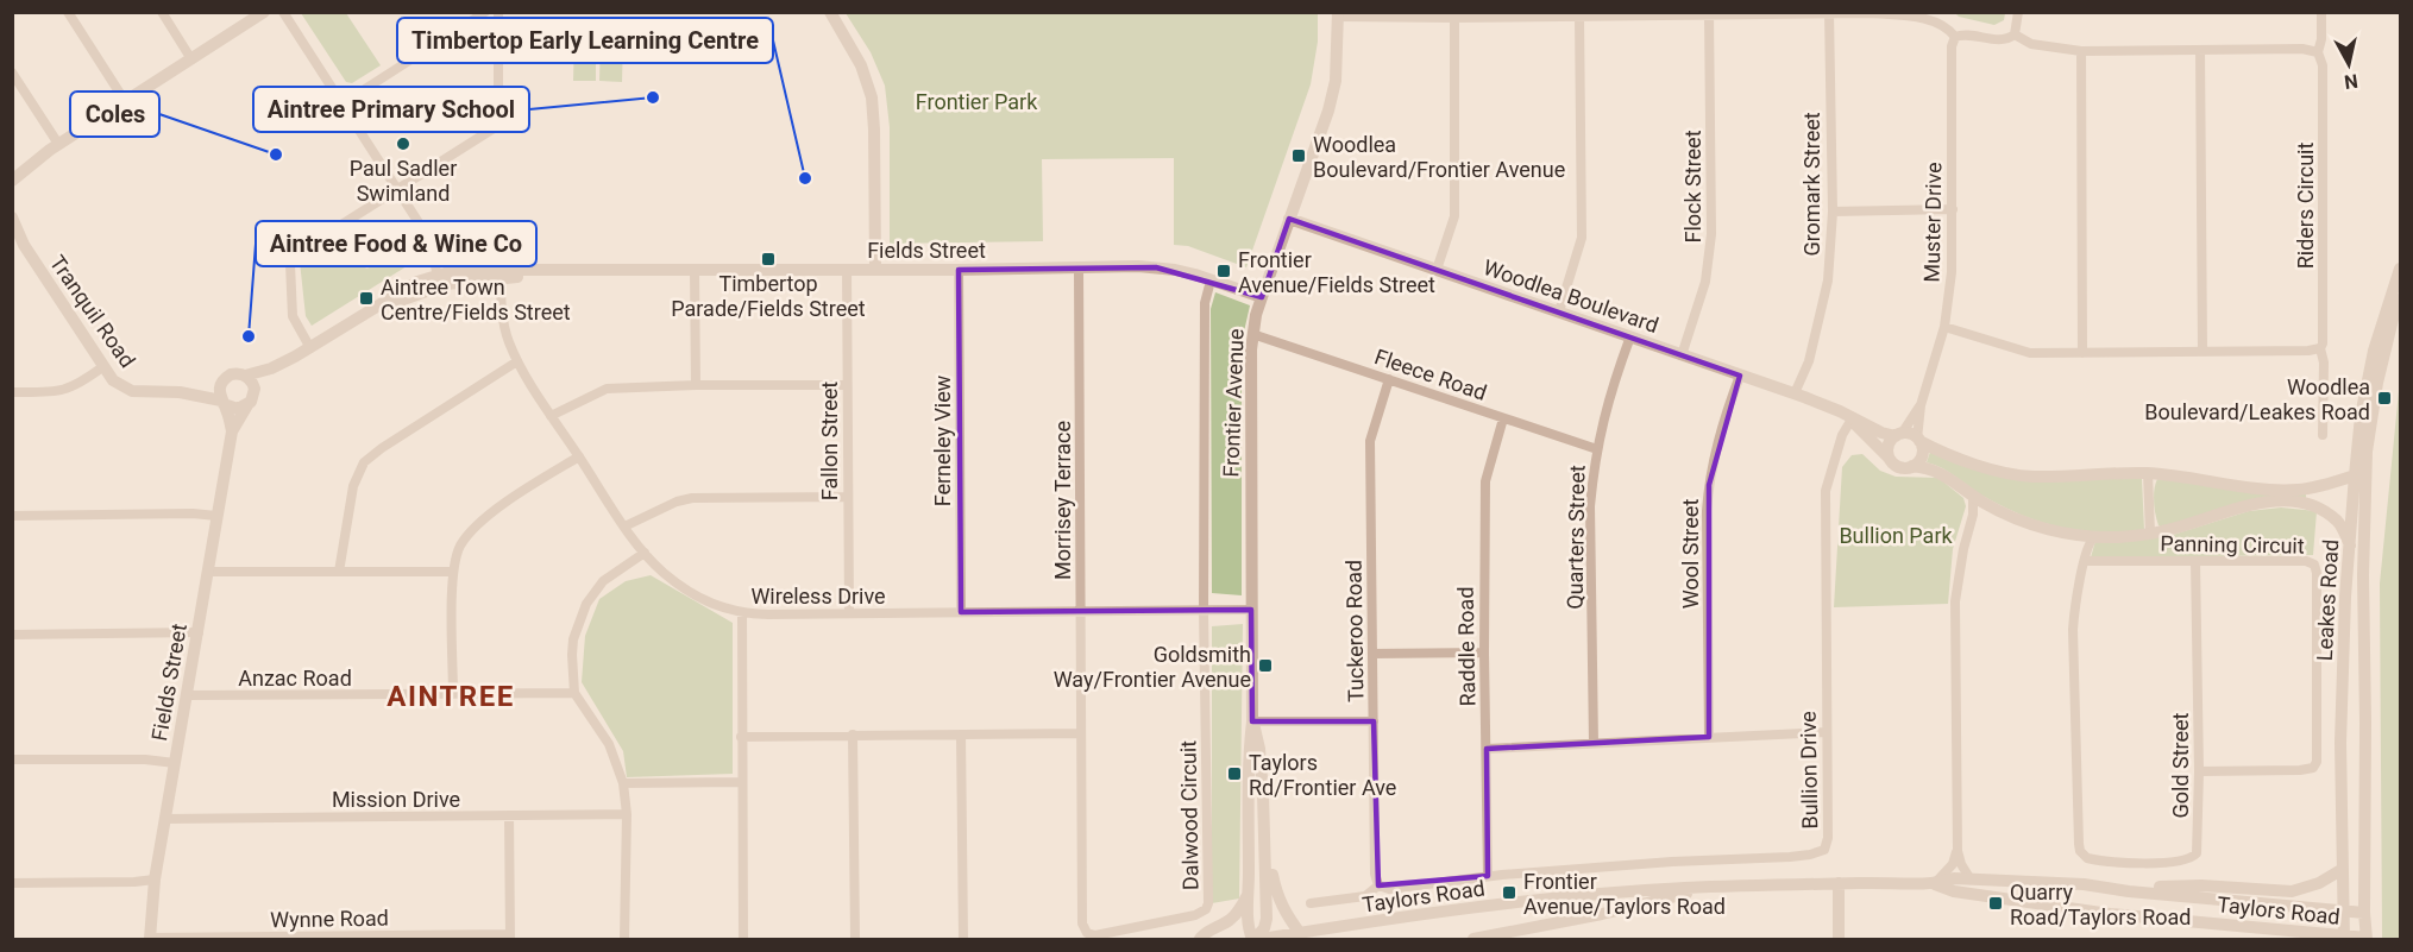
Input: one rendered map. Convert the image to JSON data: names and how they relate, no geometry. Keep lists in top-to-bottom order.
{
  "streets": {
    "street": [
      "Gromark Street",
      "Flock Street",
      "Riders Circuit",
      "Muster Drive",
      "Fields Street",
      "Woodlea Boulevard",
      "Tranquil Road",
      "Fleece Road",
      "Frontier Avenue",
      "Fallon Street",
      "Ferneley View",
      "Morrisey Terrace",
      "Quarters Street",
      "Panning Circuit",
      "Wool Street",
      "Wireless Drive",
      "Leakes Road",
      "Tuckeroo Road",
      "Raddle Road",
      "Anzac Road",
      "Gold Street",
      "Bullion Drive",
      "Mission Drive",
      "Dalwood Circuit",
      "Taylors Road",
      "Wynne Road"
    ]
  },
  "crossings": [
    ["Gromark Street", "Woodlea Boulevard"],
    ["Flock Street", "Woodlea Boulevard"],
    ["Muster Drive", "Woodlea Boulevard"],
    ["Fields Street", "Tranquil Road"],
    ["Fields Street", "Frontier Avenue"],
    ["Fields Street", "Fallon Street"],
    ["Fields Street", "Ferneley View"],
    ["Fields Street", "Morrisey Terrace"],
    ["Fields Street", "Wireless Drive"],
    ["Fields Street", "Anzac Road"],
    ["Fields Street", "Mission Drive"],
    ["Fields Street", "Wynne Road"],
    ["Woodlea Boulevard", "Frontier Avenue"],
    ["Woodlea Boulevard", "Quarters Street"],
    ["Woodlea Boulevard", "Wool Street"],
    ["Woodlea Boulevard", "Bullion Drive"],
    ["Fleece Road", "Frontier Avenue"],
    ["Fleece Road", "Quarters Street"],
    ["Fleece Road", "Tuckeroo Road"],
    ["Fleece Road", "Raddle Road"],
    ["Frontier Avenue", "Wireless Drive"],
    ["Fallon Street", "Wireless Drive"],
    ["Ferneley View", "Wireless Drive"],
    ["Morrisey Terrace", "Wireless Drive"],
    ["Morrisey Terrace", "Dalwood Circuit"],
    ["Panning Circuit", "Gold Street"],
    ["Wireless Drive", "Dalwood Circuit"],
    ["Leakes Road", "Taylors Road"],
    ["Tuckeroo Road", "Bullion Drive"],
    ["Raddle Road", "Bullion Drive"]
  ],
  "districts": ["AINTREE"],
  "parks": ["Frontier Park", "Bullion Park"],
  "places": {
    "other": [
      "Aintree Primary School",
      "Paul Sadler Swimland",
      "Coles",
      "Timbertop Early Learning Centre",
      "Aintree Food & Wine Co"
    ],
    "transit": [
      "Woodlea Boulevard/Frontier Avenue",
      "Timbertop Parade/Fields Street",
      "Frontier Avenue/Fields Street",
      "Aintree Town Centre/Fields Street",
      "Woodlea Boulevard/Leakes Road",
      "Goldsmith Way/Frontier Avenue",
      "Taylors Rd/Frontier Ave",
      "Frontier Avenue/Taylors Road",
      "Quarry Road/Taylors Road"
    ]
  },
  "north": "bottom"
}
